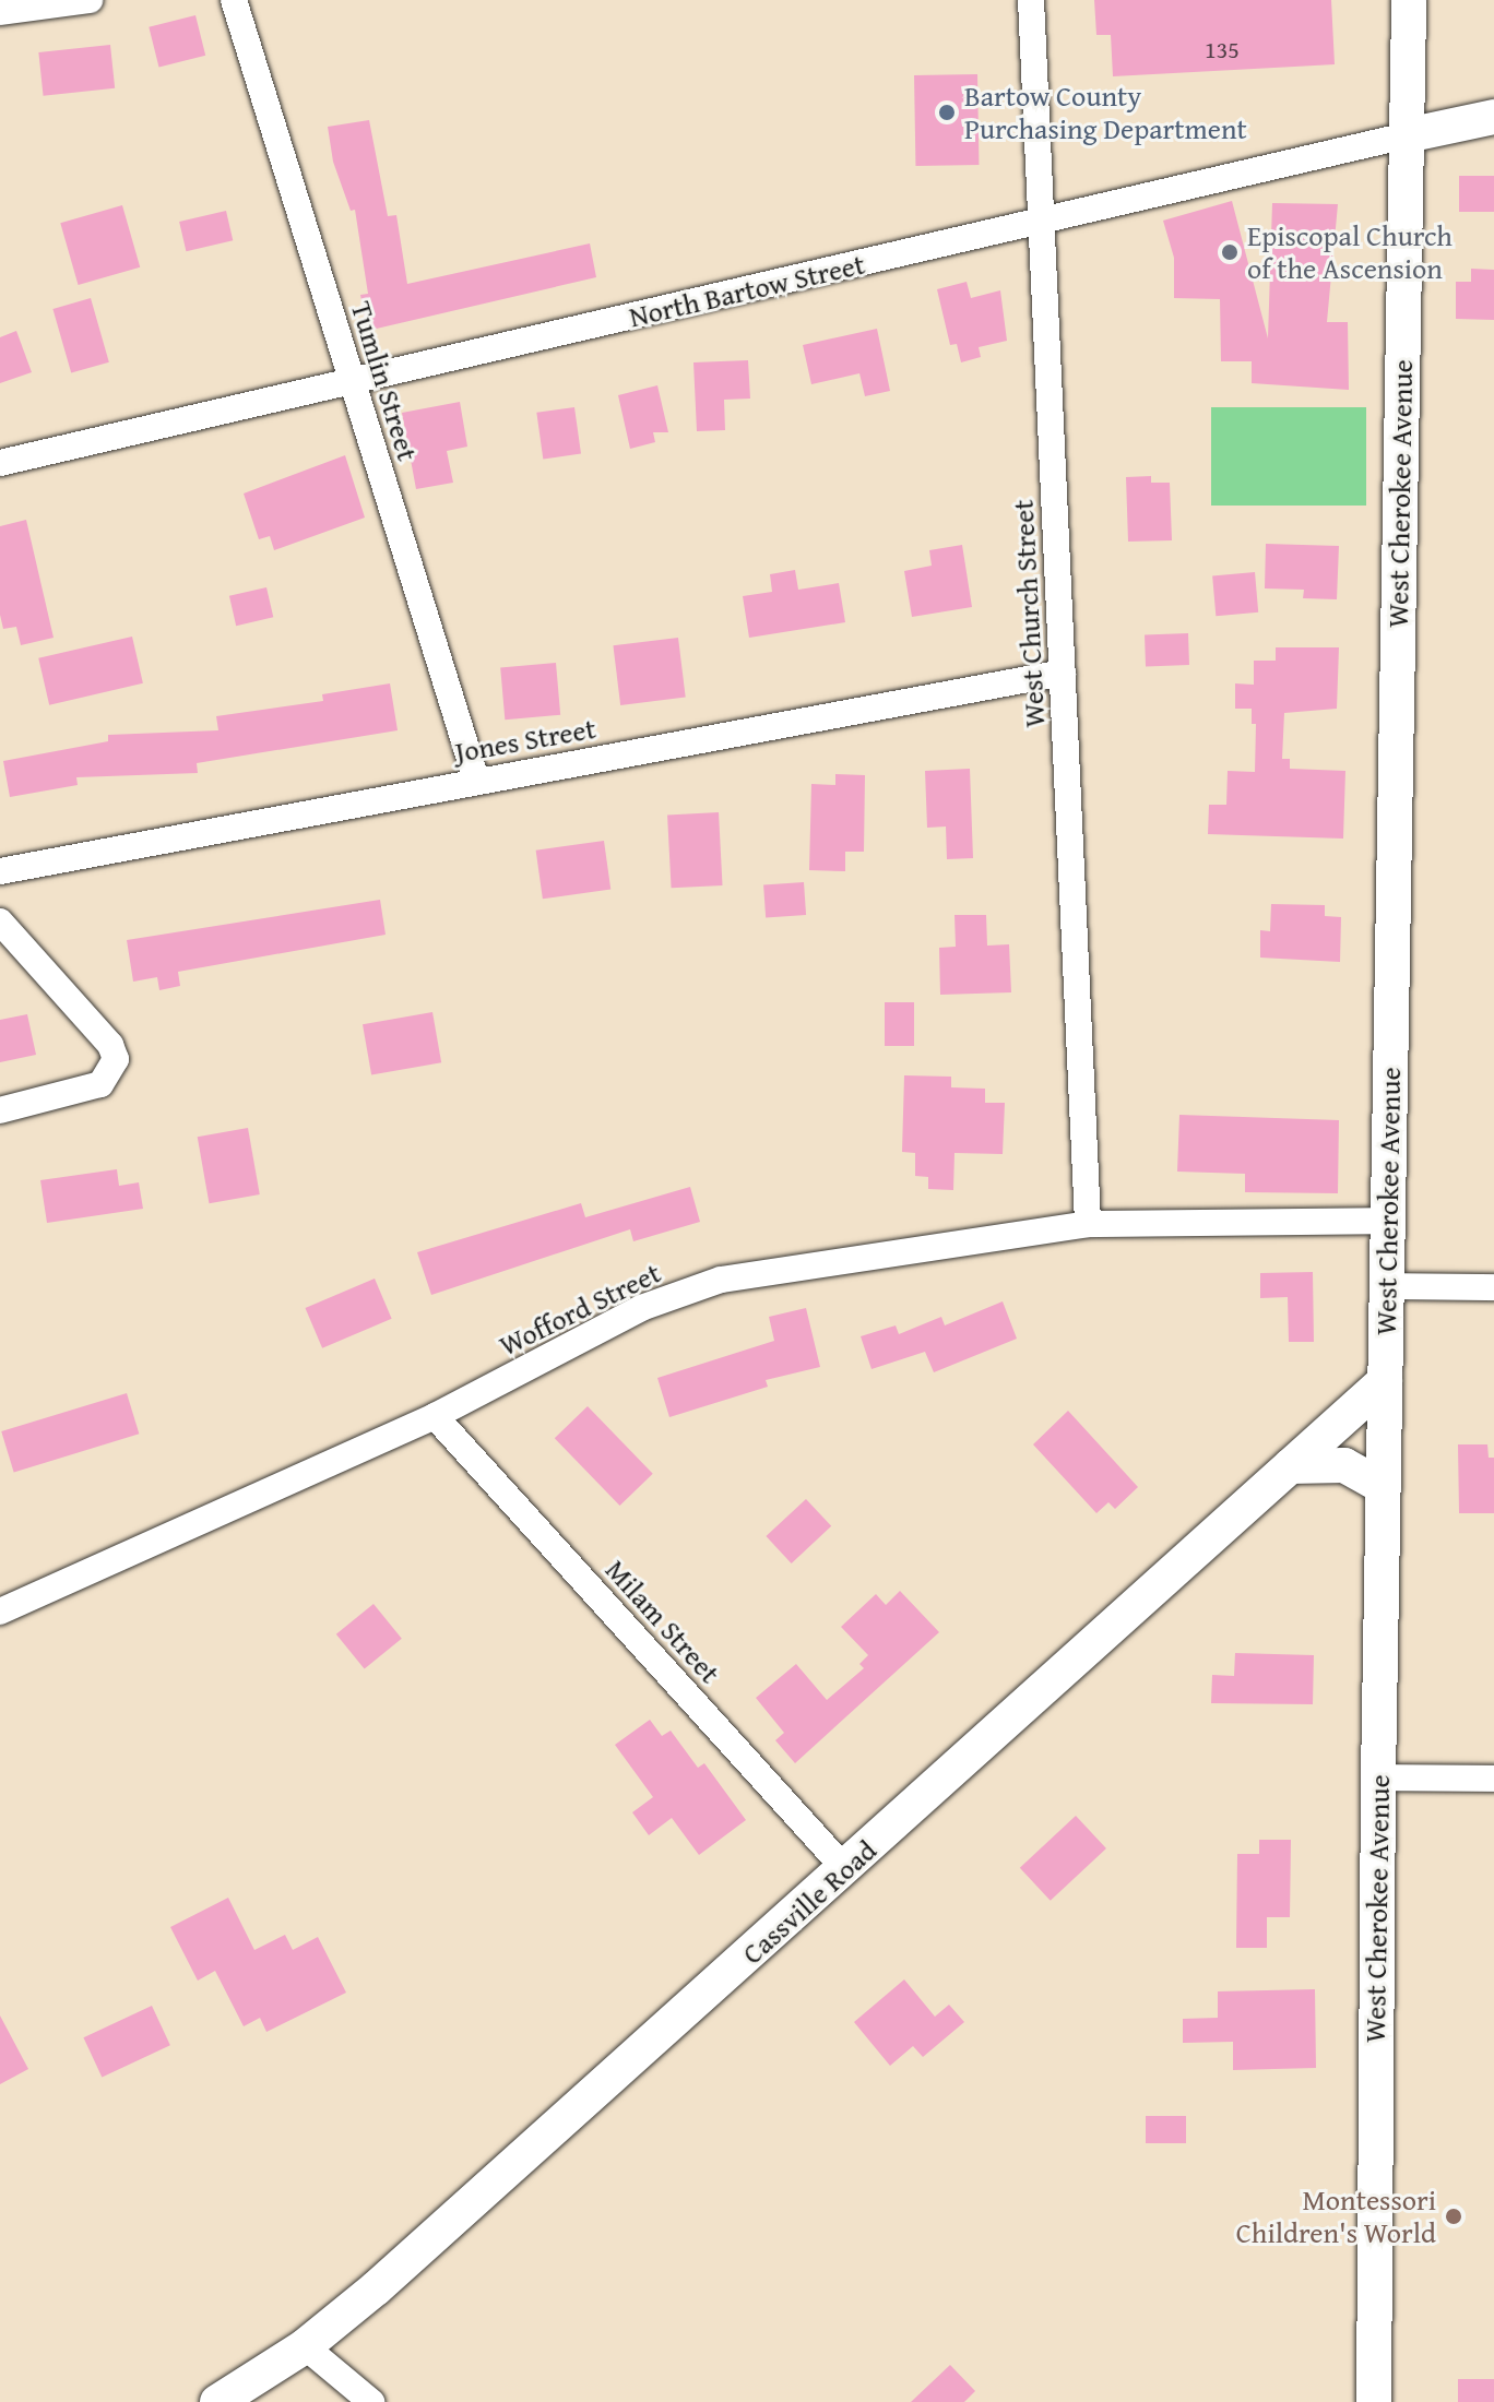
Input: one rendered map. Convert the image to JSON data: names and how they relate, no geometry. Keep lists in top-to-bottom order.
{
  "streets": {
    "main road": ["North Bartow Street", "West Cherokee Avenue", "Cassville Road"],
    "street": [
      "Tumlin Street",
      "West Church Street",
      "Jones Street",
      "Wofford Street",
      "Milam Street"
    ]
  },
  "crossings": [
    ["North Bartow Street", "Tumlin Street"],
    ["North Bartow Street", "West Cherokee Avenue"],
    ["North Bartow Street", "West Church Street"],
    ["Tumlin Street", "Jones Street"],
    ["West Cherokee Avenue", "Wofford Street"],
    ["West Cherokee Avenue", "Cassville Road"],
    ["West Church Street", "Jones Street"],
    ["West Church Street", "Wofford Street"],
    ["Wofford Street", "Milam Street"],
    ["Milam Street", "Cassville Road"]
  ],
  "places": ["Bartow County Purchasing Department", "Episcopal Church of the Ascension", "Montessori Children's World"],
  "house_numbers": ["135"]
}
